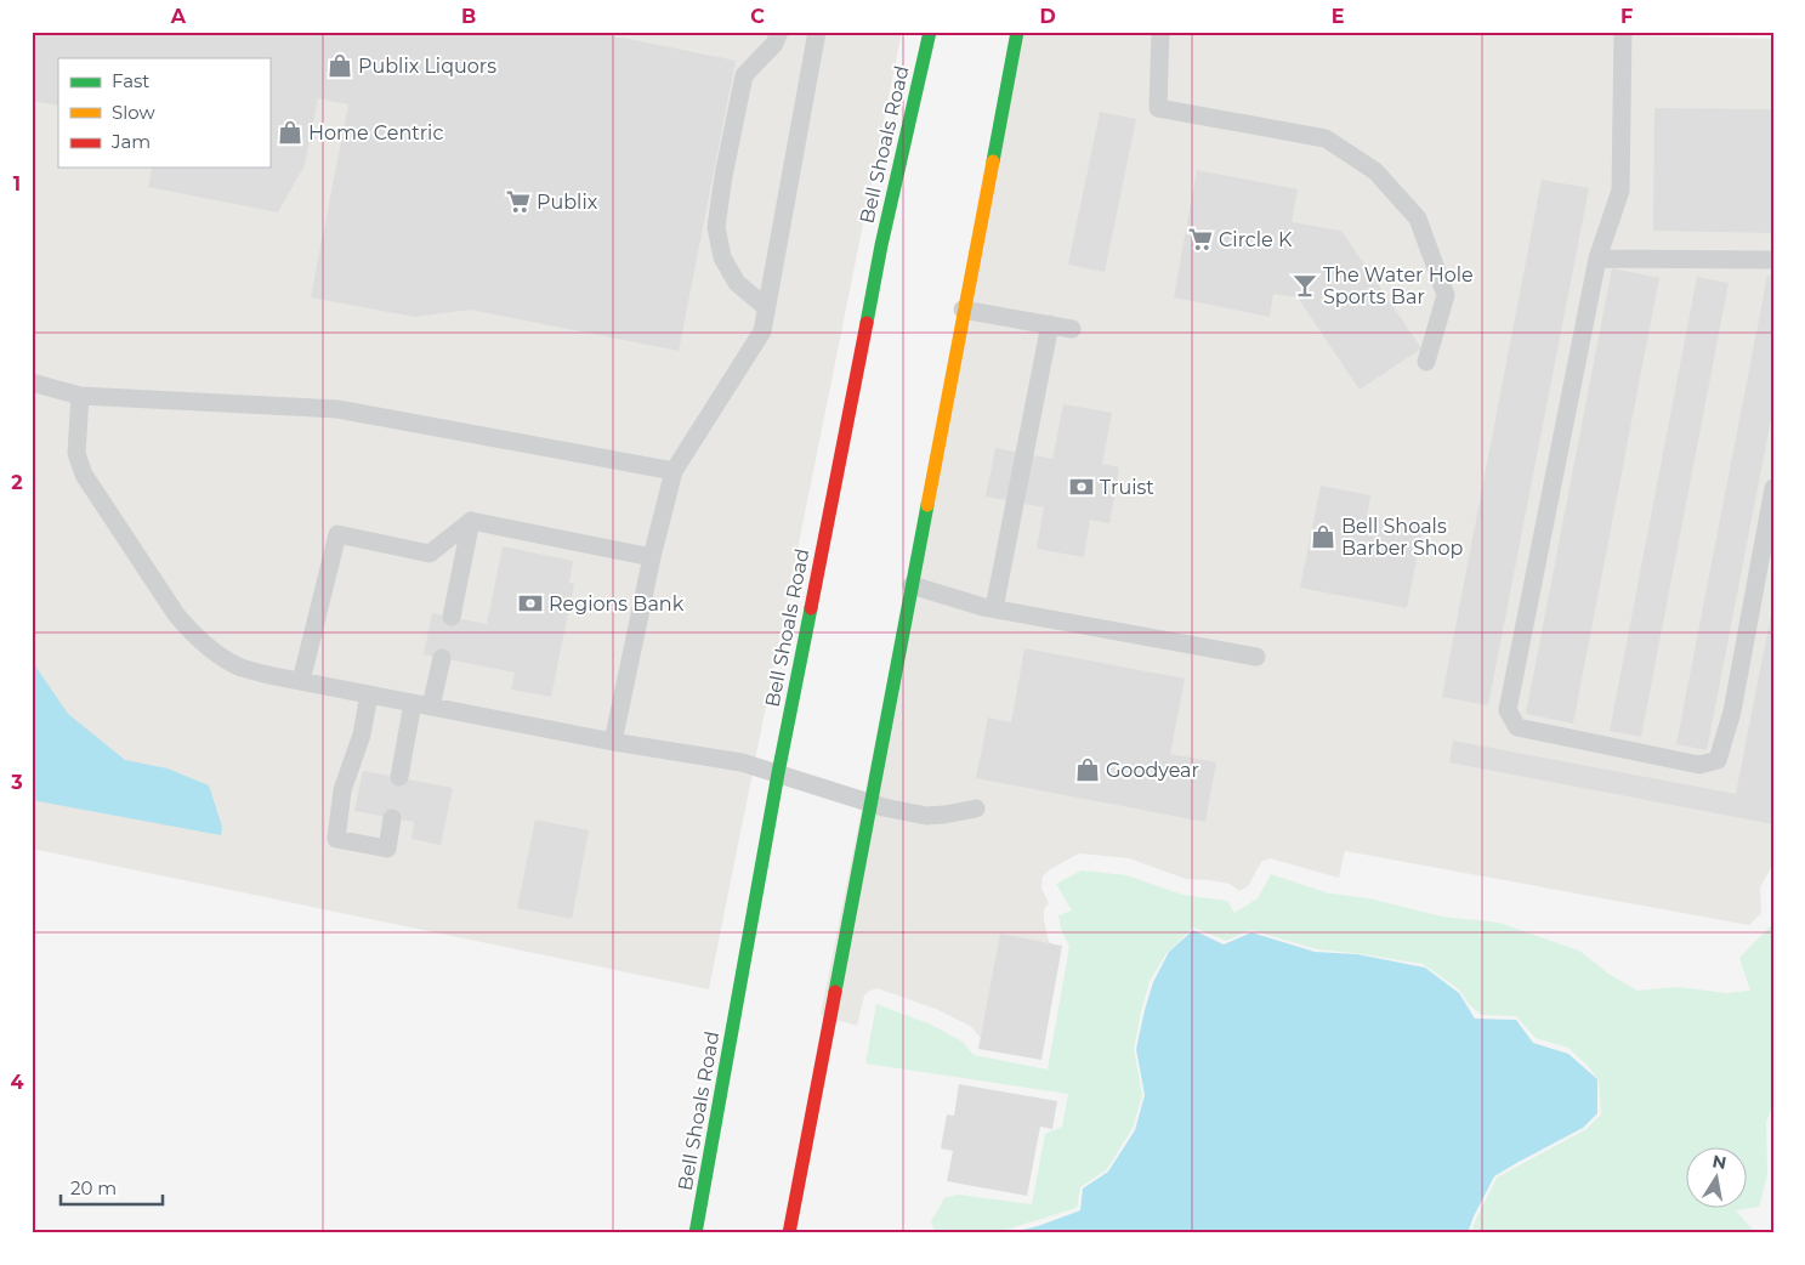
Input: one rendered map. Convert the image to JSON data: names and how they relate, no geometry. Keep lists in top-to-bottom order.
{
  "streets": {
    "main road": ["Bell Shoals Road"]
  },
  "places": {
    "shop": [
      "Publix Liquors",
      "Home Centric",
      "Bell Shoals Barber Shop",
      "Goodyear"
    ],
    "supermarket": ["Publix", "Circle K"],
    "bar": ["The Water Hole Sports Bar"],
    "bank": ["Truist", "Regions Bank"]
  },
  "legend": ["Fast", "Slow", "Jam"],
  "scale_bar": "20 m",
  "north": "top",
  "grid": {
    "columns": [
      "A",
      "B",
      "C",
      "D",
      "E",
      "F"
    ],
    "rows": [
      "1",
      "2",
      "3",
      "4"
    ]
  }
}
